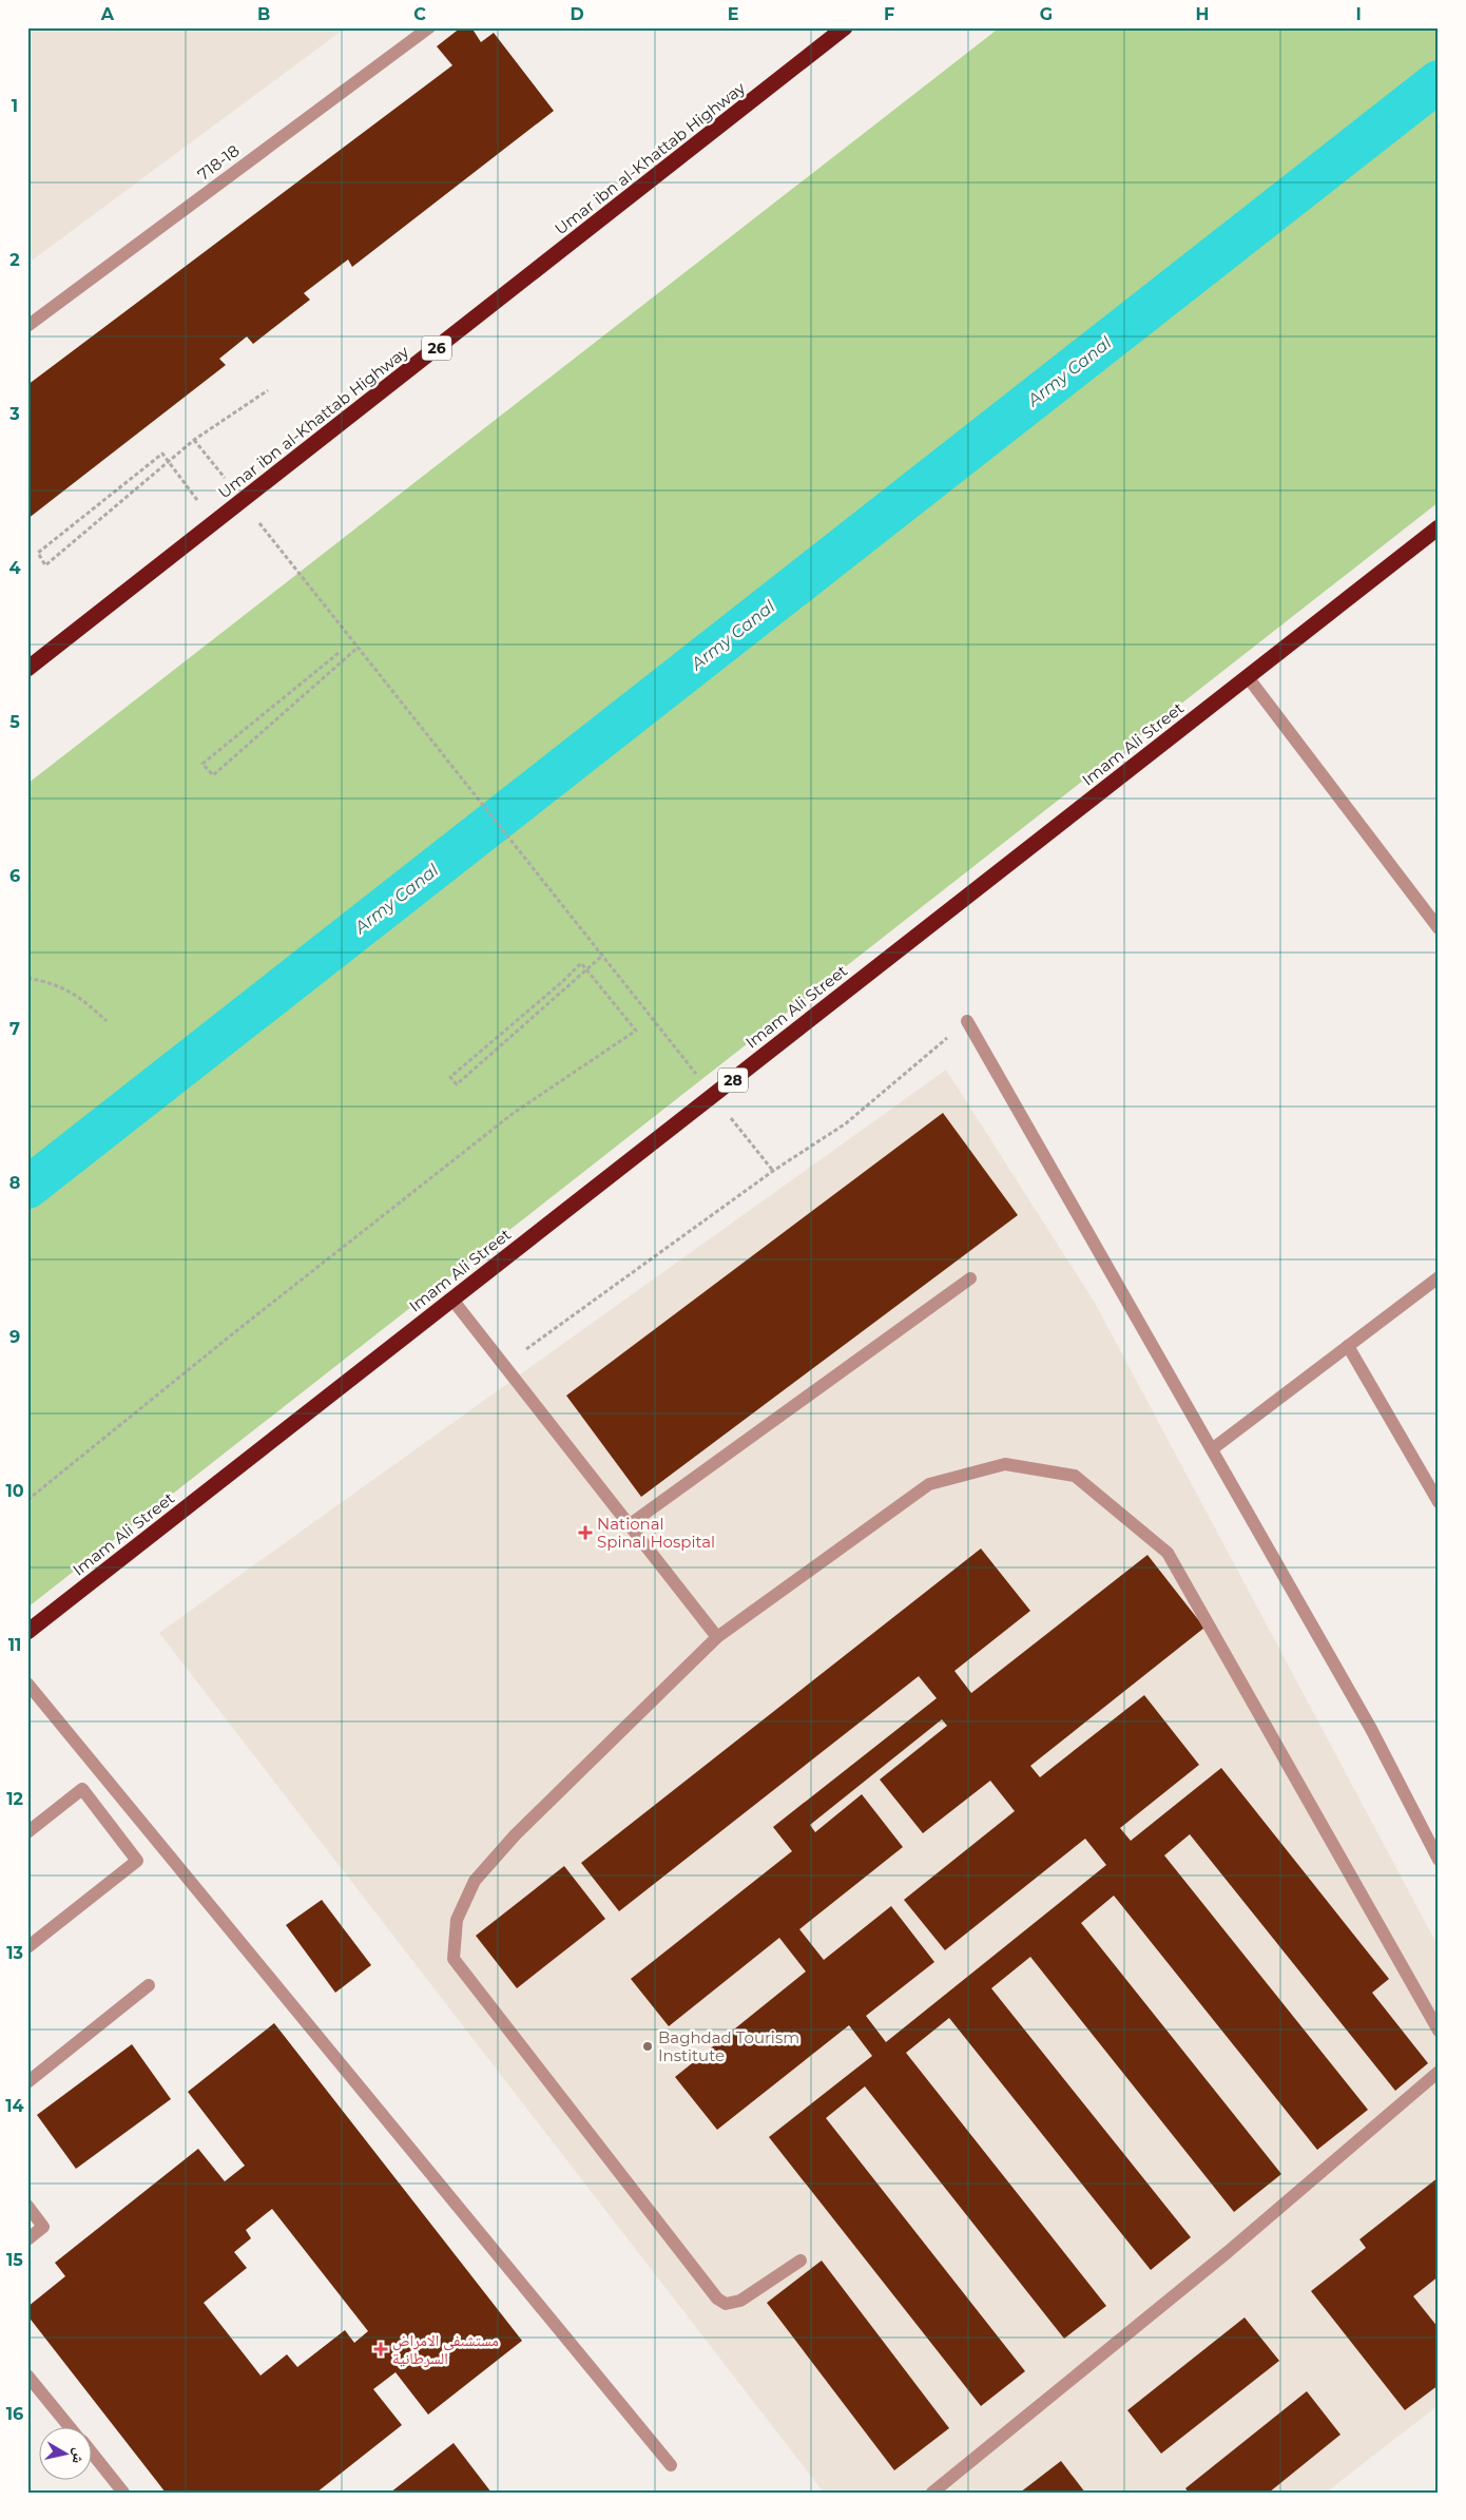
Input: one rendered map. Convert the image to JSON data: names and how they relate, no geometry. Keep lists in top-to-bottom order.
{
  "streets": {
    "highway": [
      "Umar ibn al-Khattab Highway",
      "26",
      "Imam Ali Street",
      "28"
    ],
    "street": ["718-18"]
  },
  "water": ["Army Canal"],
  "places": {
    "health": ["National Spinal Hospital", "مستشىفى الامراض السرطانية"],
    "other": ["Baghdad Tourism Institute"]
  },
  "north": "right",
  "grid": {
    "columns": [
      "A",
      "B",
      "C",
      "D",
      "E",
      "F",
      "G",
      "H",
      "I"
    ],
    "rows": [
      "1",
      "2",
      "3",
      "4",
      "5",
      "6",
      "7",
      "8",
      "9",
      "10",
      "11",
      "12",
      "13",
      "14",
      "15",
      "16"
    ]
  }
}
